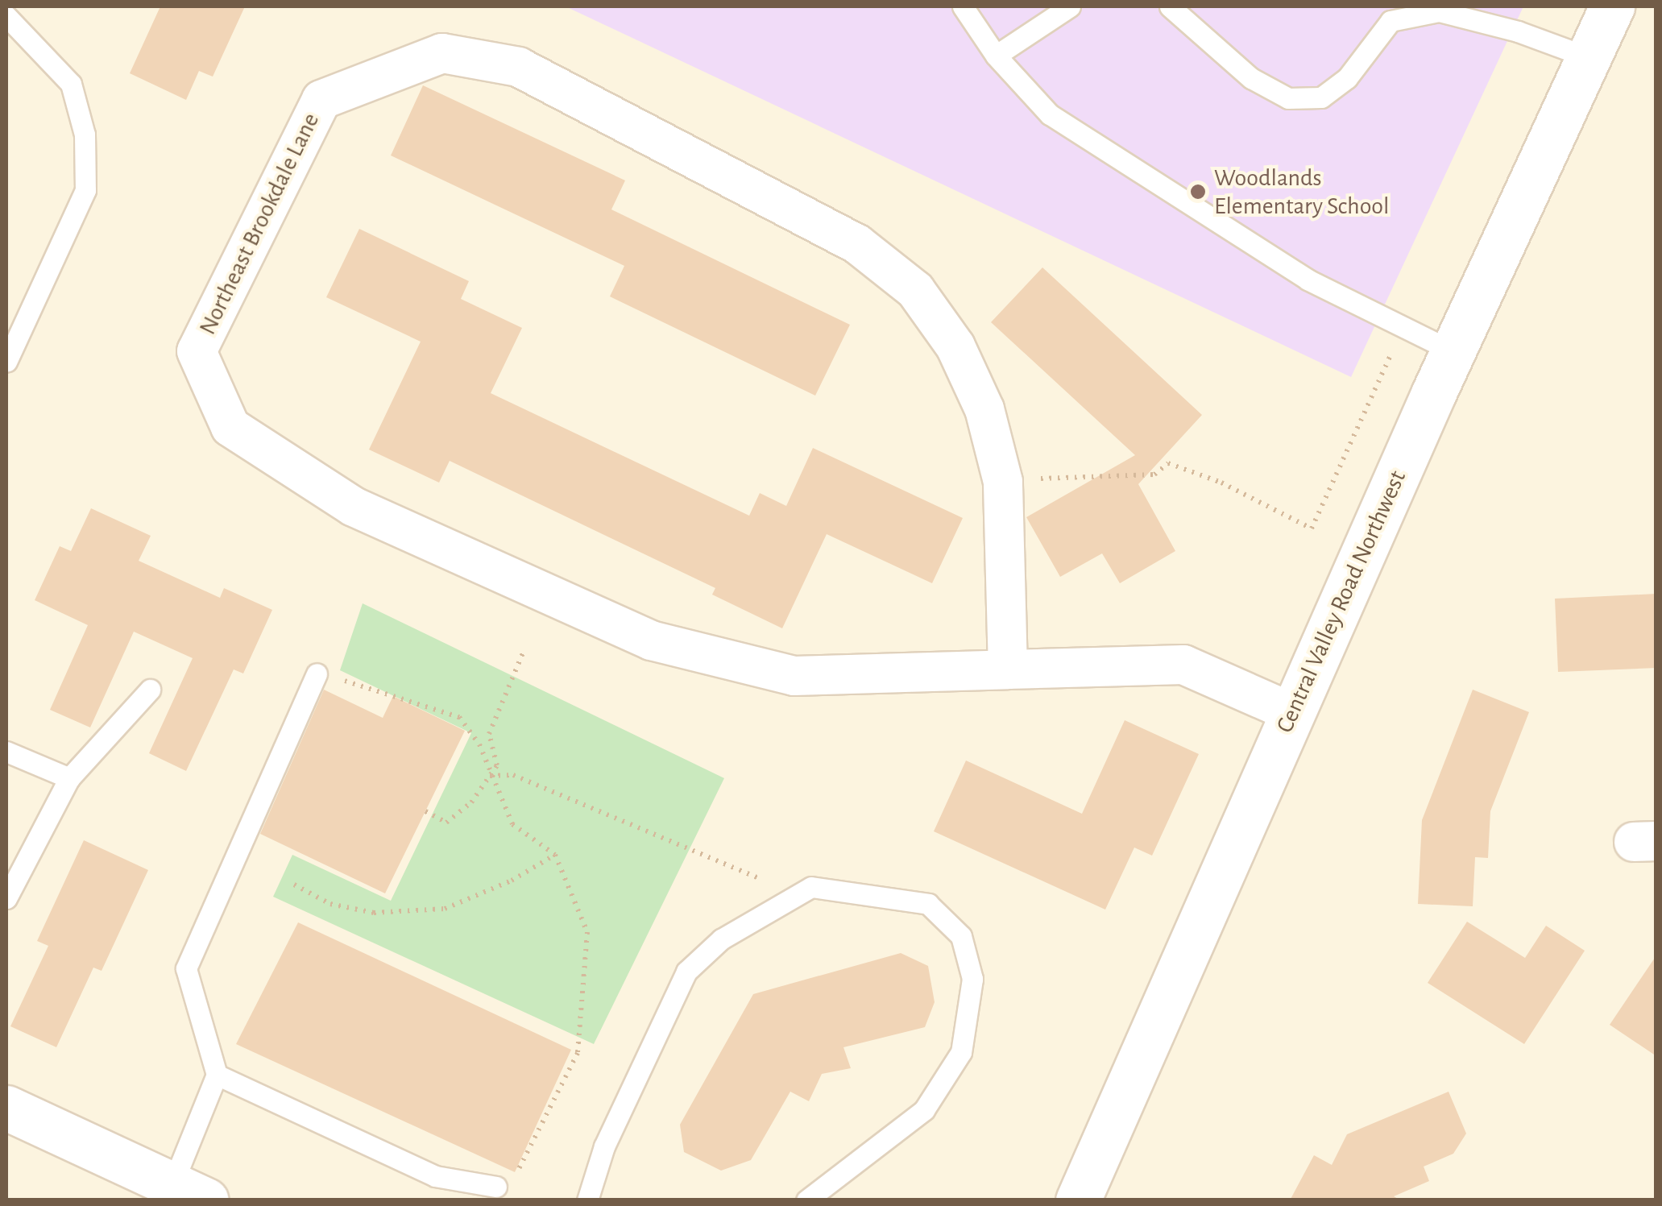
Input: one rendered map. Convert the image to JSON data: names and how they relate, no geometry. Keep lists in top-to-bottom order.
{
  "streets": {
    "main road": ["Central Valley Road Northwest"],
    "street": ["Northeast Brookdale Lane"]
  },
  "crossings": [
    ["Northeast Brookdale Lane", "Central Valley Road Northwest"]
  ],
  "places": ["Woodlands Elementary School"]
}
